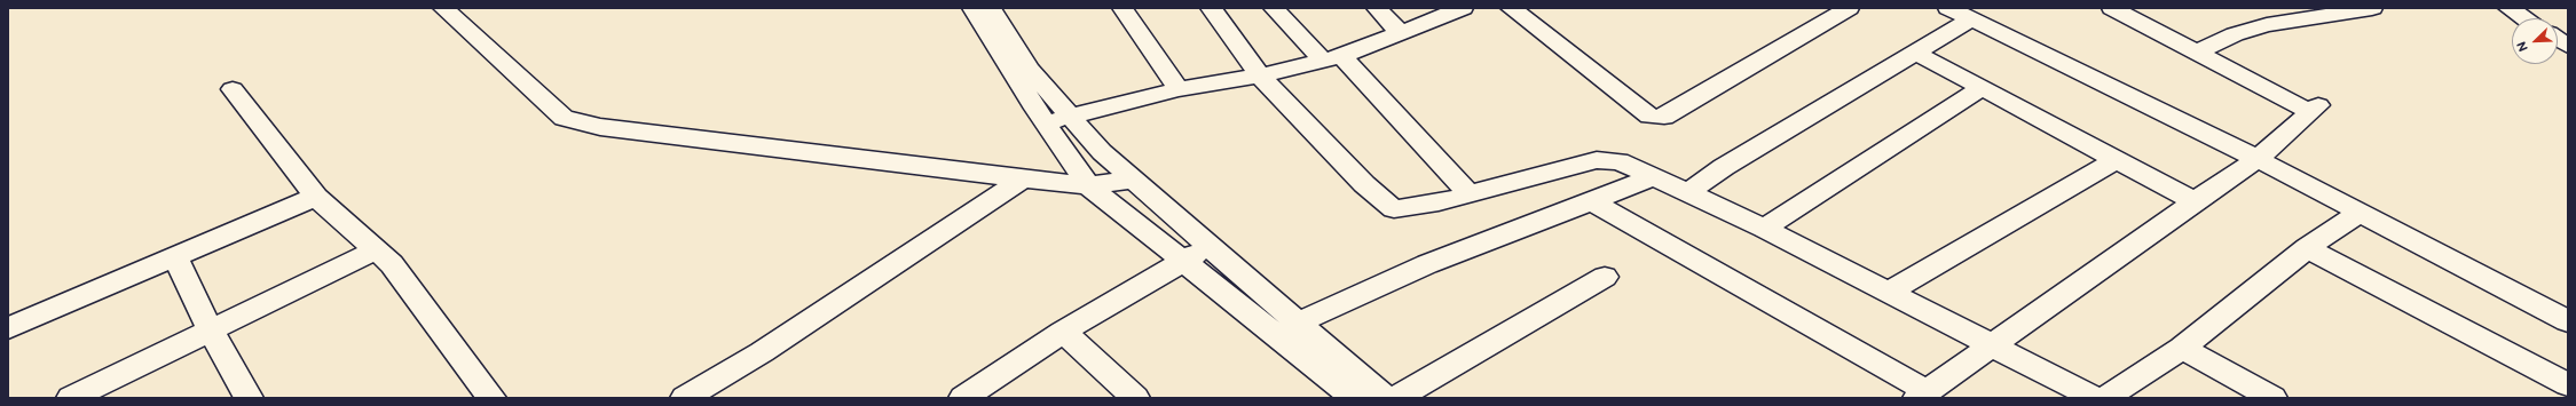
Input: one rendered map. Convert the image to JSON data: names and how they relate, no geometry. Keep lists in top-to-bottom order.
{
  "north": "bottom left"
}
